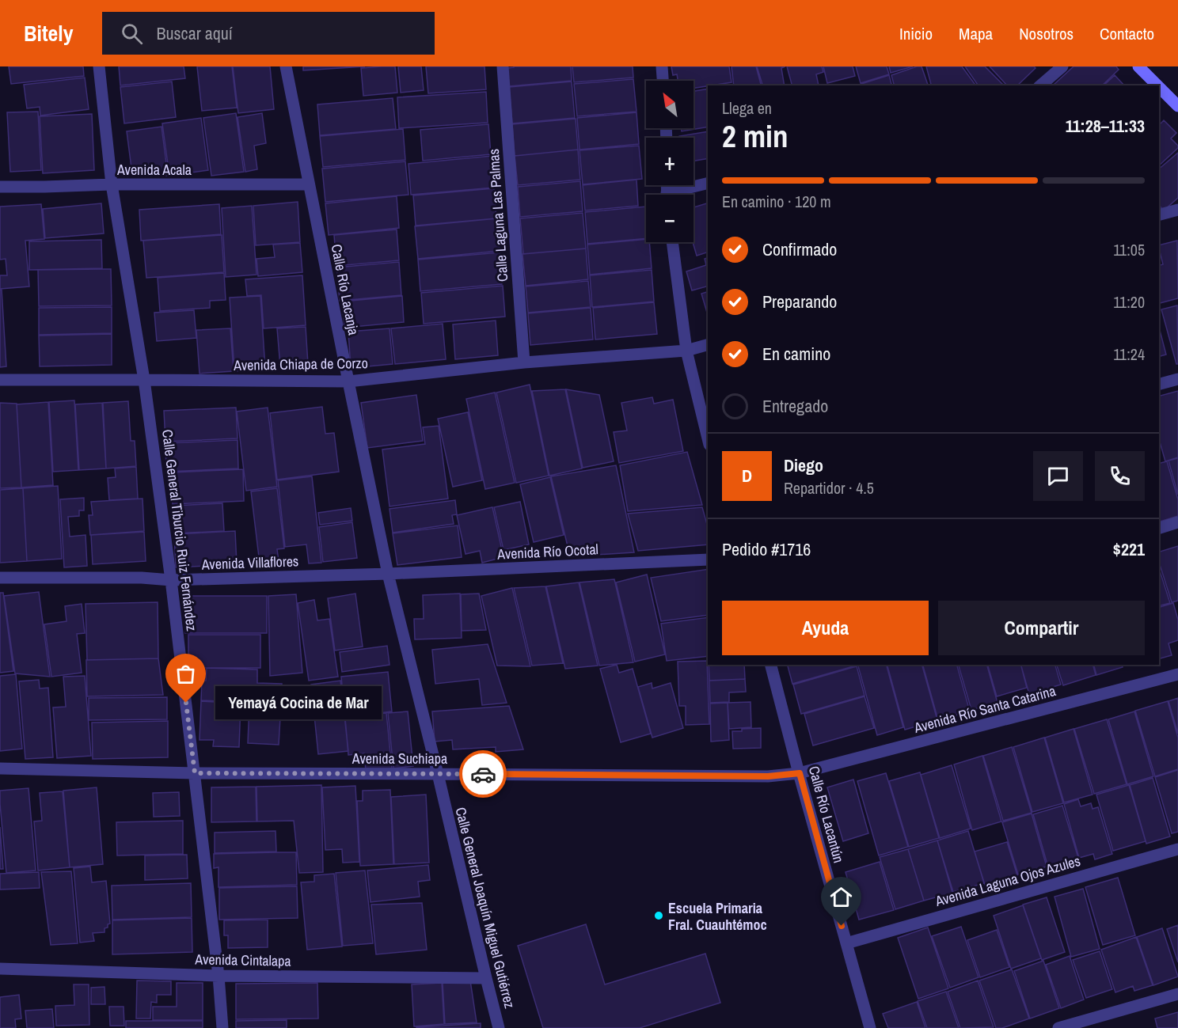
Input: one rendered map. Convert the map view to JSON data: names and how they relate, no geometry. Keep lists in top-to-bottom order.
{
  "streets": {
    "street": [
      "Avenida Acala",
      "Calle Laguna Las Palmas",
      "Calle Río Lacanja",
      "Avenida Chiapa de Corzo",
      "Calle General Tiburcio Ruiz Fernández",
      "Avenida Río Ocotal",
      "Avenida Villaflores",
      "Avenida Río Santa Catarina",
      "Avenida Suchiapa",
      "Calle Río Lacantún",
      "Avenida Laguna Ojos Azules",
      "Calle General Joaquín Miguel Gutiérrez",
      "Avenida Cintalapa"
    ]
  },
  "crossings": [
    ["Avenida Acala", "Calle Río Lacanja"],
    ["Avenida Acala", "Calle General Tiburcio Ruiz Fernández"],
    ["Calle Laguna Las Palmas", "Avenida Chiapa de Corzo"],
    ["Calle Río Lacanja", "Avenida Chiapa de Corzo"],
    ["Calle Río Lacanja", "Avenida Río Ocotal"],
    ["Calle Río Lacanja", "Avenida Villaflores"],
    ["Calle Río Lacanja", "Calle General Joaquín Miguel Gutiérrez"],
    ["Avenida Chiapa de Corzo", "Calle General Tiburcio Ruiz Fernández"],
    ["Calle General Tiburcio Ruiz Fernández", "Avenida Villaflores"],
    ["Calle General Tiburcio Ruiz Fernández", "Avenida Suchiapa"],
    ["Calle General Tiburcio Ruiz Fernández", "Avenida Cintalapa"],
    ["Avenida Río Ocotal", "Avenida Villaflores"],
    ["Avenida Río Ocotal", "Calle General Joaquín Miguel Gutiérrez"],
    ["Avenida Villaflores", "Calle General Joaquín Miguel Gutiérrez"],
    ["Avenida Río Santa Catarina", "Avenida Suchiapa"],
    ["Avenida Río Santa Catarina", "Calle Río Lacantún"],
    ["Avenida Suchiapa", "Calle Río Lacantún"],
    ["Avenida Suchiapa", "Calle General Joaquín Miguel Gutiérrez"],
    ["Calle Río Lacantún", "Avenida Laguna Ojos Azules"],
    ["Calle General Joaquín Miguel Gutiérrez", "Avenida Cintalapa"]
  ],
  "places": ["Yemayá Cocina de Mar", "Escuela Primaria Fral. Cuauhtémoc"],
  "north": "top left",
  "page": {
    "header": "Bitely",
    "search": "Buscar aquí",
    "nav": [
      "Inicio",
      "Mapa",
      "Nosotros",
      "Contacto"
    ],
    "map_buttons": ["+", "−"],
    "heading": ["2 min", "Llega en", "11:28–11:33"],
    "panel": [
      "Diego",
      "Repartidor · 4.5",
      "Pedido #1716",
      "$221"
    ],
    "bar": "En camino · 120 m",
    "list": [
      ["Confirmado", "11:05"],
      ["Preparando", "11:20"],
      ["En camino", "11:24"],
      "Entregado"
    ],
    "round": "D",
    "buttons": ["Ayuda", "Compartir"],
    "bubble": "Yemayá Cocina de Mar"
  }
}
